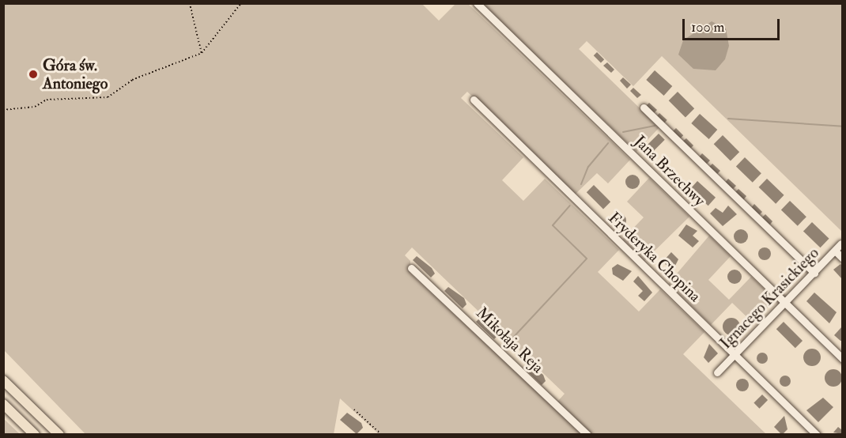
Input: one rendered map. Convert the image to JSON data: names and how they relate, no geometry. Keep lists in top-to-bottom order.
{
  "streets": {
    "street": [
      "Jana Brzechwy",
      "Fryderyka Chopina",
      "Ignacego Krasickiego",
      "Mikołaja Reja"
    ]
  },
  "crossings": [
    ["Jana Brzechwy", "Ignacego Krasickiego"],
    ["Fryderyka Chopina", "Ignacego Krasickiego"]
  ],
  "places": ["Góra św. Antoniego"],
  "scale_bar": "100 m"
}
